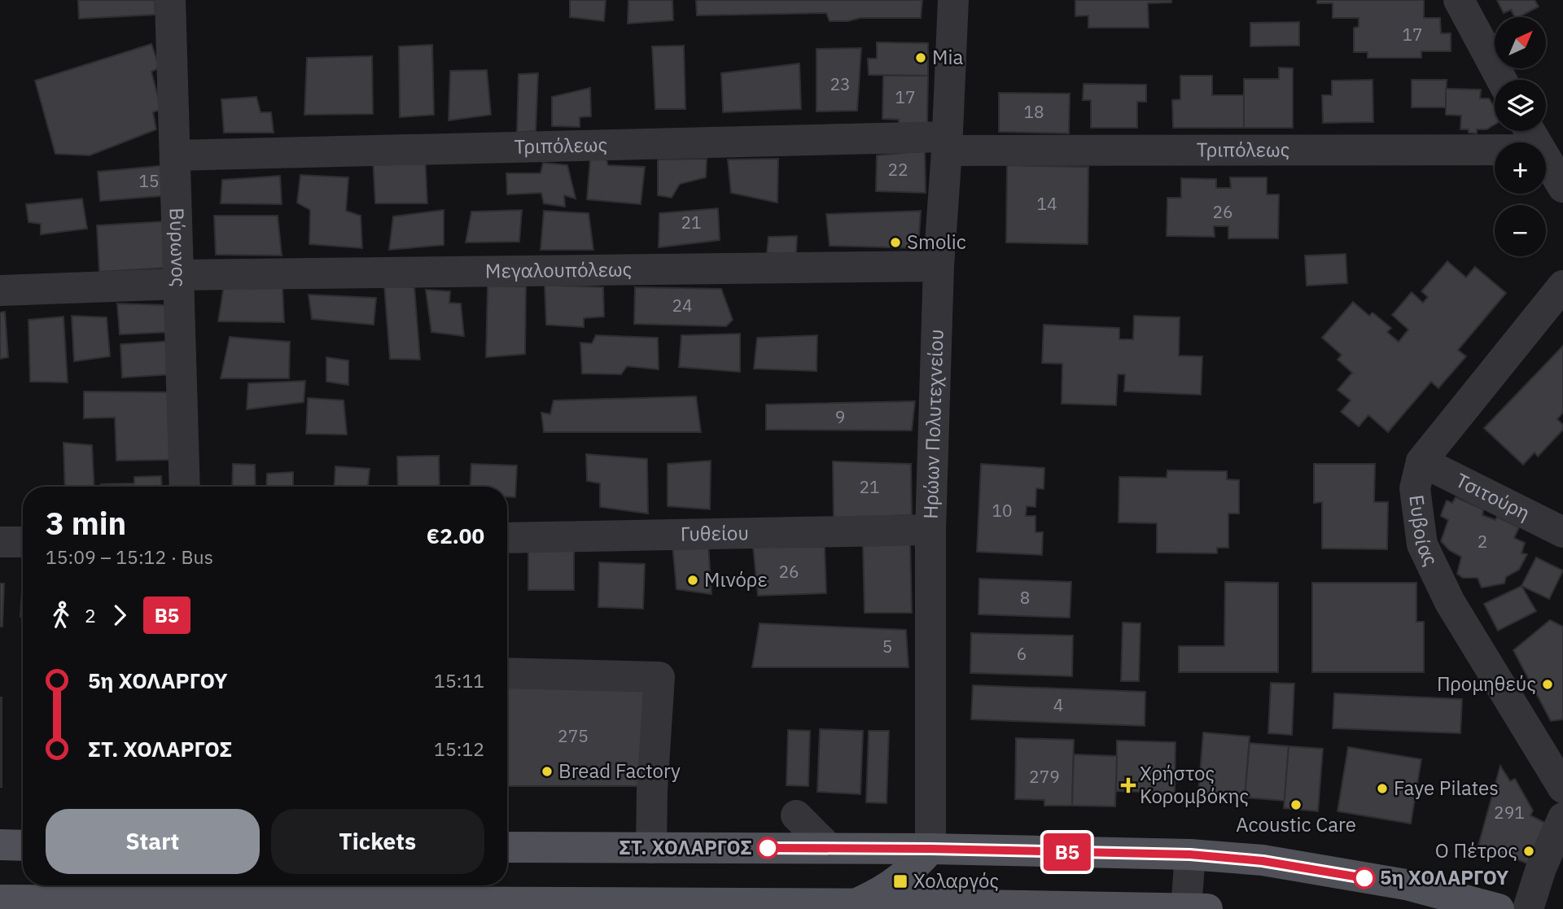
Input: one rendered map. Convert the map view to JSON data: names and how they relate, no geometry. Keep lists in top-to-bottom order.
{
  "streets": {
    "street": [
      "Τριπόλεως",
      "Βύρωνος",
      "Μεγαλουπόλεως",
      "Ηρώων Πολυτεχνείου",
      "Τσιτούρη",
      "Ευβοίας",
      "Γυθείου"
    ]
  },
  "crossings": [
    ["Τριπόλεως", "Βύρωνος"],
    ["Τριπόλεως", "Ηρώων Πολυτεχνείου"],
    ["Βύρωνος", "Μεγαλουπόλεως"],
    ["Μεγαλουπόλεως", "Ηρώων Πολυτεχνείου"],
    ["Ηρώων Πολυτεχνείου", "Γυθείου"],
    ["Τσιτούρη", "Ευβοίας"]
  ],
  "places": {
    "other": [
      "Mia",
      "Smolic",
      "Μινόρε",
      "Προμηθεύς",
      "Bread Factory",
      "Faye Pilates",
      "Acoustic Care",
      "ΣΤ. ΧΟΛΑΡΓΟΣ",
      "Ο Πέτρος",
      "5η ΧΟΛΑΡΓΟΥ"
    ],
    "health": ["Χρήστος Κορομβόκης"],
    "transit": ["Χολαργός"]
  },
  "lines": ["bus line Β5"],
  "house_numbers": [
    "17",
    "23",
    "17",
    "18",
    "22",
    "15",
    "14",
    "26",
    "21",
    "24",
    "9",
    "21",
    "10",
    "2",
    "26",
    "8",
    "5",
    "6",
    "4",
    "275",
    "279",
    "291"
  ],
  "north": "top right",
  "page": {
    "on_map": "Β5",
    "map_buttons": ["+", "−"],
    "heading": ["3 min", "15:09 – 15:12 · Bus", "€2.00"],
    "legs": ["2", "Β5"],
    "list": [
      {
        "name": "5η ΧΟΛΑΡΓΟΥ",
        "value": "15:11"
      },
      {
        "name": "ΣΤ. ΧΟΛΑΡΓΟΣ",
        "value": "15:12"
      }
    ],
    "buttons": ["Start", "Tickets"]
  }
}
